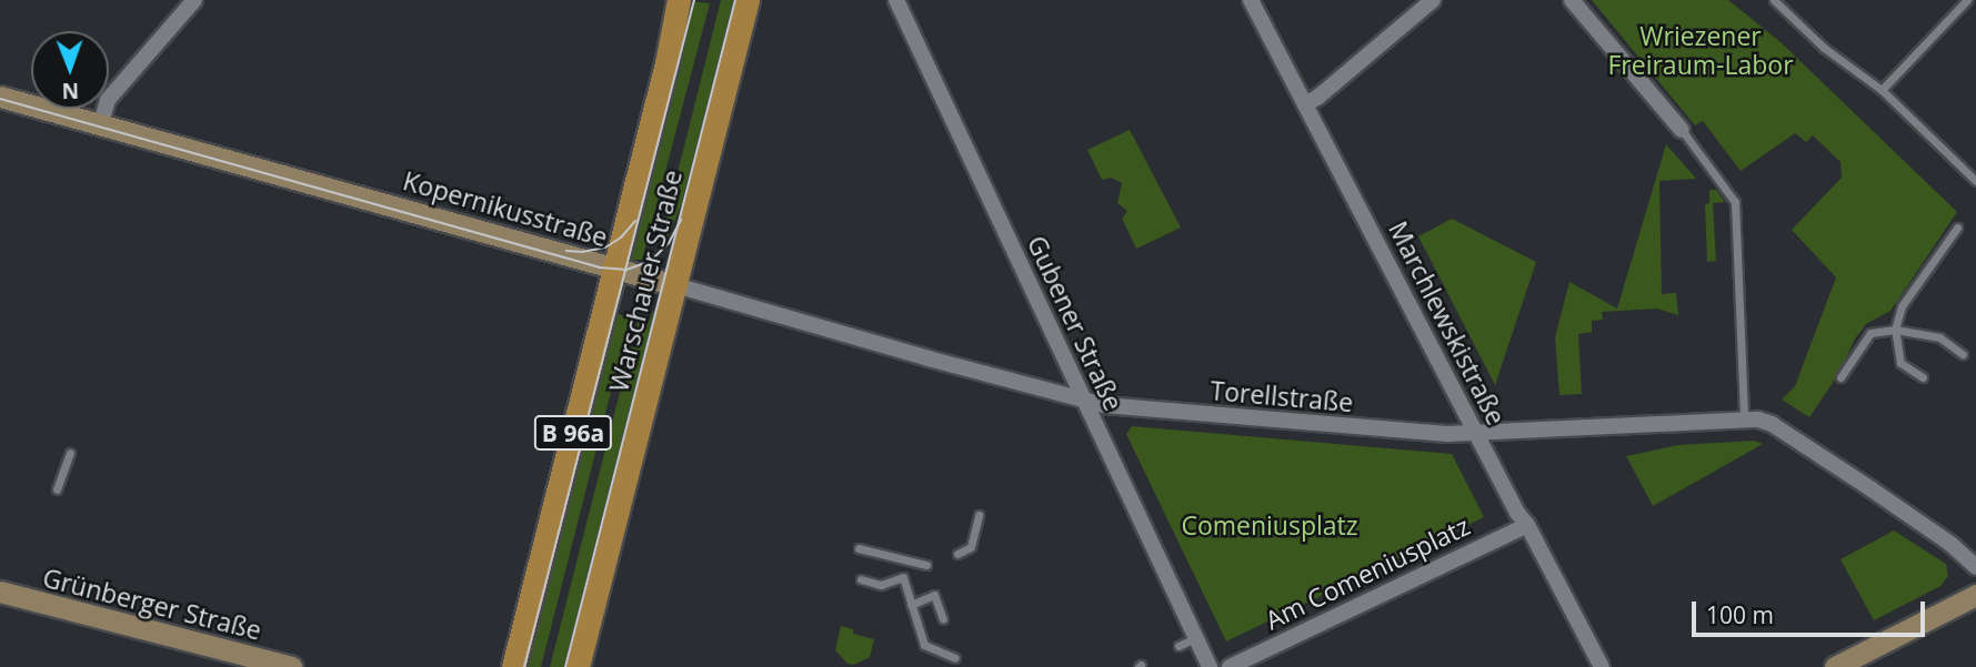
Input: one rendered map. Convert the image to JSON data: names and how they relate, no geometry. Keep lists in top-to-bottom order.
{
  "streets": {
    "main road": ["Warschauer Straße", "B 96a"],
    "street": [
      "Kopernikusstraße",
      "Gubener Straße",
      "Marchlewskistraße",
      "Torellstraße",
      "Am Comeniusplatz",
      "Grünberger Straße"
    ]
  },
  "crossings": [
    ["Kopernikusstraße", "Warschauer Straße"],
    ["Kopernikusstraße", "Gubener Straße"],
    ["Kopernikusstraße", "Torellstraße"],
    ["Gubener Straße", "Torellstraße"],
    ["Marchlewskistraße", "Torellstraße"],
    ["Marchlewskistraße", "Am Comeniusplatz"]
  ],
  "parks": ["Wriezener Freiraum-Labor", "Comeniusplatz"],
  "scale_bar": "100 m",
  "north": "bottom"
}
